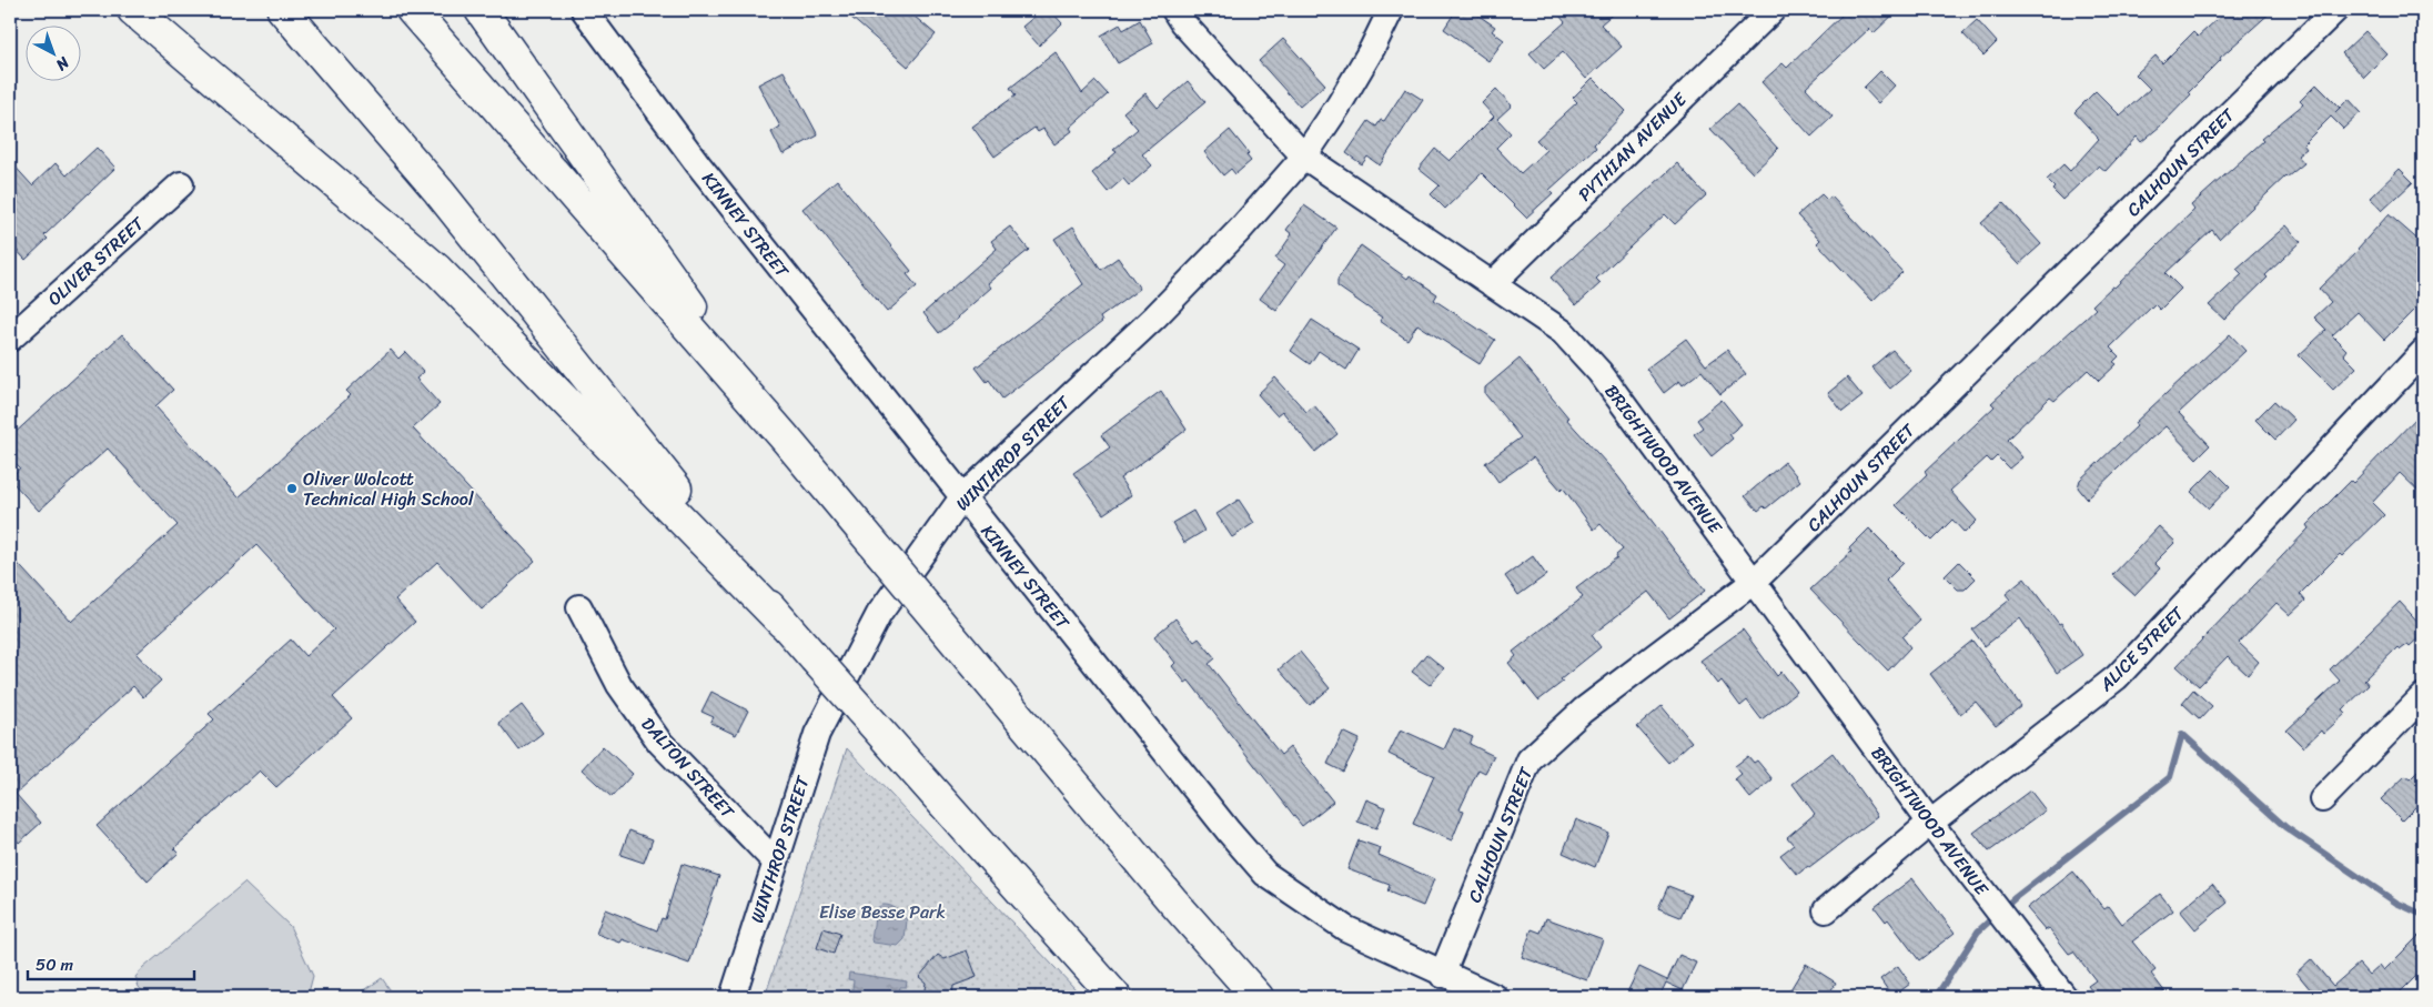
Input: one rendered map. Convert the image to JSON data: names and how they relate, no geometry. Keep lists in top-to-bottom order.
{
  "streets": {
    "street": [
      "PYTHIAN AVENUE",
      "CALHOUN STREET",
      "KINNEY STREET",
      "OLIVER STREET",
      "WINTHROP STREET",
      "BRIGHTWOOD AVENUE",
      "ALICE STREET",
      "DALTON STREET"
    ]
  },
  "crossings": [
    ["PYTHIAN AVENUE", "BRIGHTWOOD AVENUE"],
    ["CALHOUN STREET", "KINNEY STREET"],
    ["CALHOUN STREET", "BRIGHTWOOD AVENUE"],
    ["KINNEY STREET", "WINTHROP STREET"],
    ["WINTHROP STREET", "BRIGHTWOOD AVENUE"],
    ["WINTHROP STREET", "DALTON STREET"],
    ["BRIGHTWOOD AVENUE", "ALICE STREET"]
  ],
  "parks": ["Elise Besse Park"],
  "places": ["Oliver Wolcott Technical High School"],
  "scale_bar": "50 m",
  "north": "bottom right"
}
